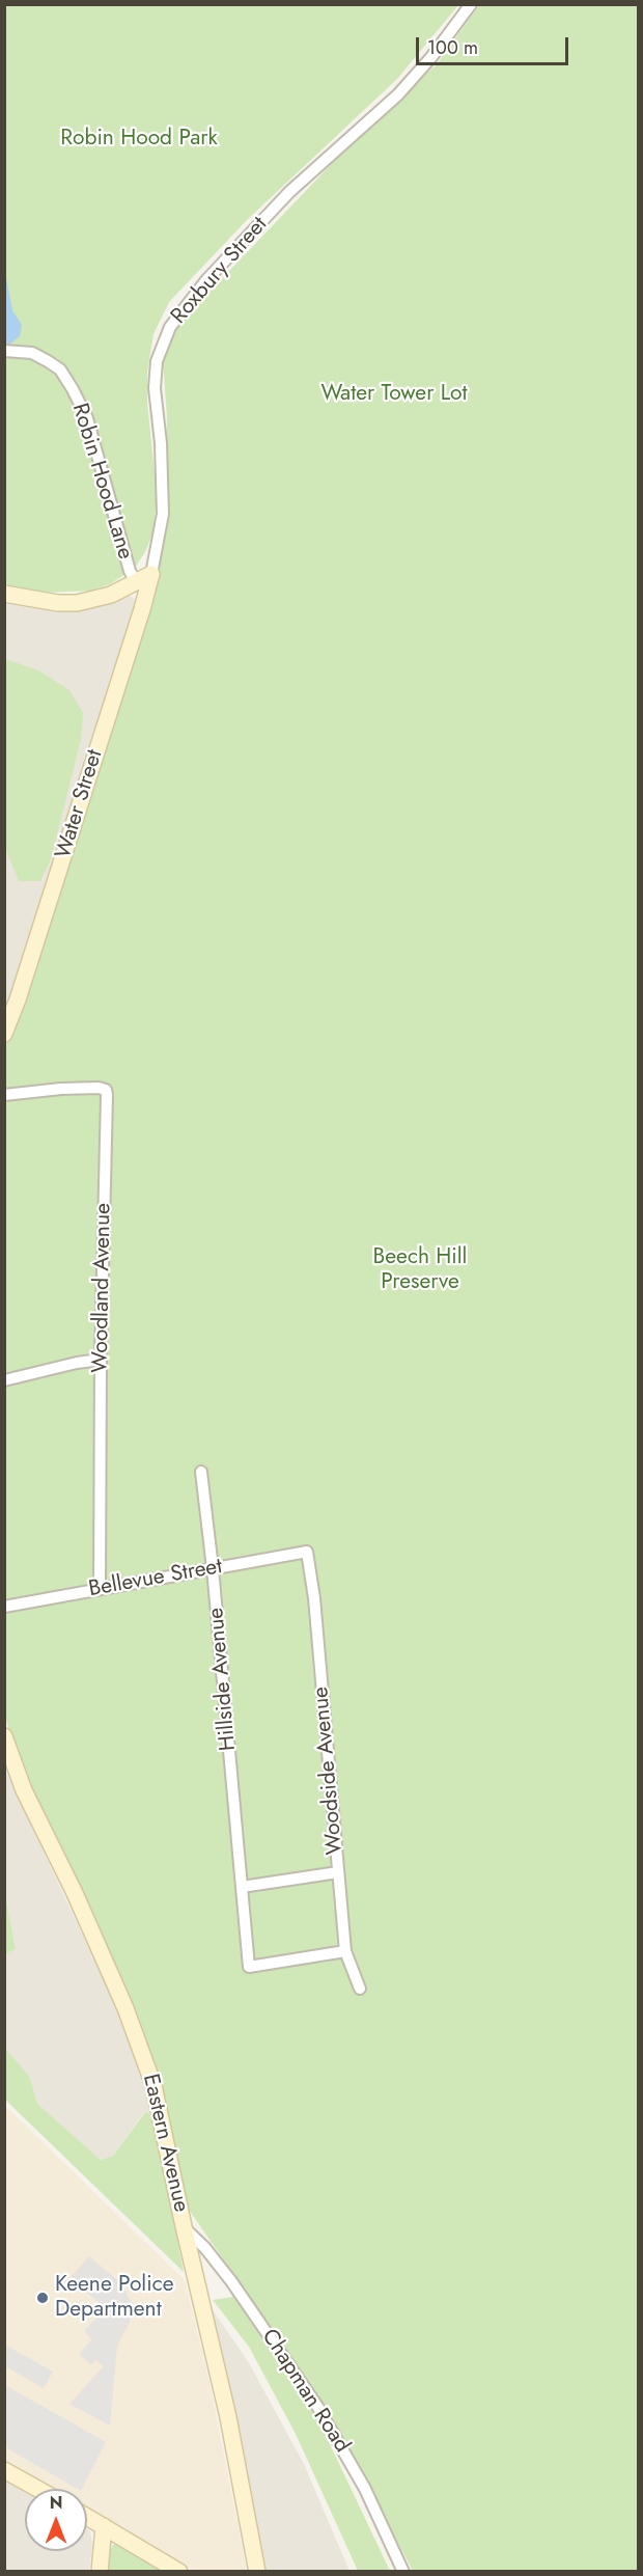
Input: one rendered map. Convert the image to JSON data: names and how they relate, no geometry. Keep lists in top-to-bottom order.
{
  "streets": {
    "street": [
      "Roxbury Street",
      "Robin Hood Lane",
      "Water Street",
      "Woodland Avenue",
      "Bellevue Street",
      "Hillside Avenue",
      "Woodside Avenue",
      "Eastern Avenue",
      "Chapman Road"
    ]
  },
  "crossings": [
    ["Roxbury Street", "Water Street"],
    ["Woodland Avenue", "Bellevue Street"],
    ["Bellevue Street", "Hillside Avenue"],
    ["Bellevue Street", "Woodside Avenue"],
    ["Hillside Avenue", "Woodside Avenue"],
    ["Eastern Avenue", "Chapman Road"]
  ],
  "parks": ["Robin Hood Park", "Water Tower Lot", "Beech Hill Preserve"],
  "places": ["Keene Police Department"],
  "scale_bar": "100 m",
  "north": "top"
}
